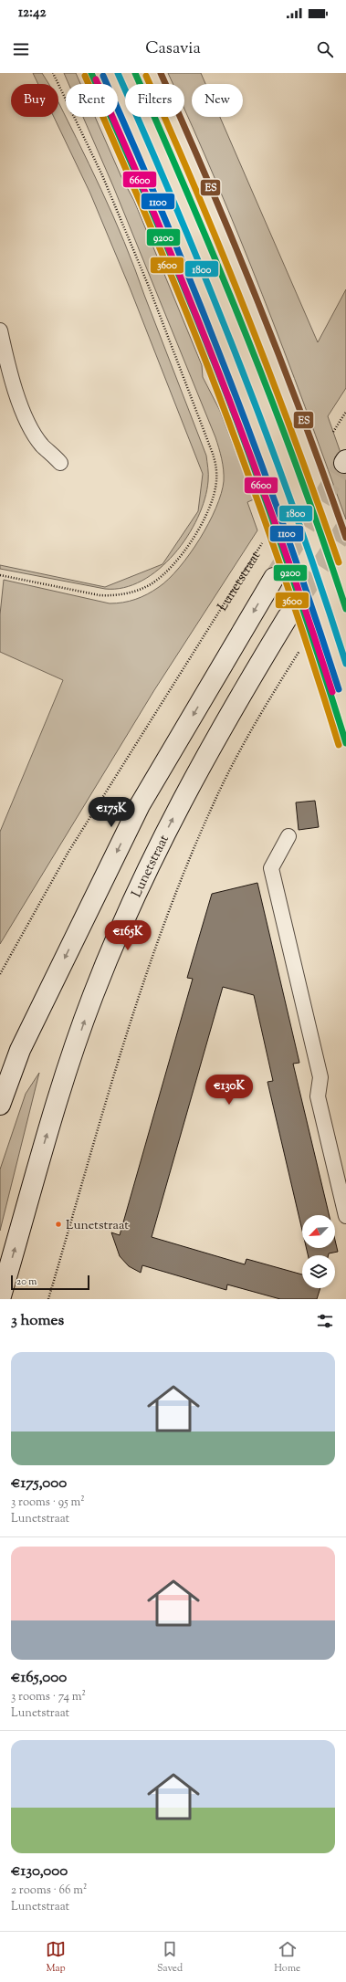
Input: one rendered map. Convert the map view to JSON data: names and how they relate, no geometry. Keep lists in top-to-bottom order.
{
  "streets": {
    "main road": ["Lunetstraat"]
  },
  "places": ["Lunetstraat"],
  "lines": [
    "transit line 9200",
    "transit line 1800",
    "transit line ES",
    "transit line 3600",
    "transit line 1100",
    "transit line 6600"
  ],
  "scale_bar": "20 m",
  "north": "bottom left",
  "page": {
    "status": "12:42",
    "header": "Casavia",
    "chip": [
      "Buy",
      "Rent",
      "Filters",
      "New"
    ],
    "price": ["€175K", "€165K", "€130K"],
    "scale": "20 m",
    "heading": "3 homes",
    "list": [
      {
        "name": "€175,000",
        "note": "3 rooms · 95 m² · Lunetstraat"
      },
      {
        "name": "€165,000",
        "note": "3 rooms · 74 m² · Lunetstraat"
      },
      {
        "name": "€130,000",
        "note": "2 rooms · 66 m² · Lunetstraat"
      }
    ],
    "tabs": ["Map", "Saved", "Home"]
  }
}
